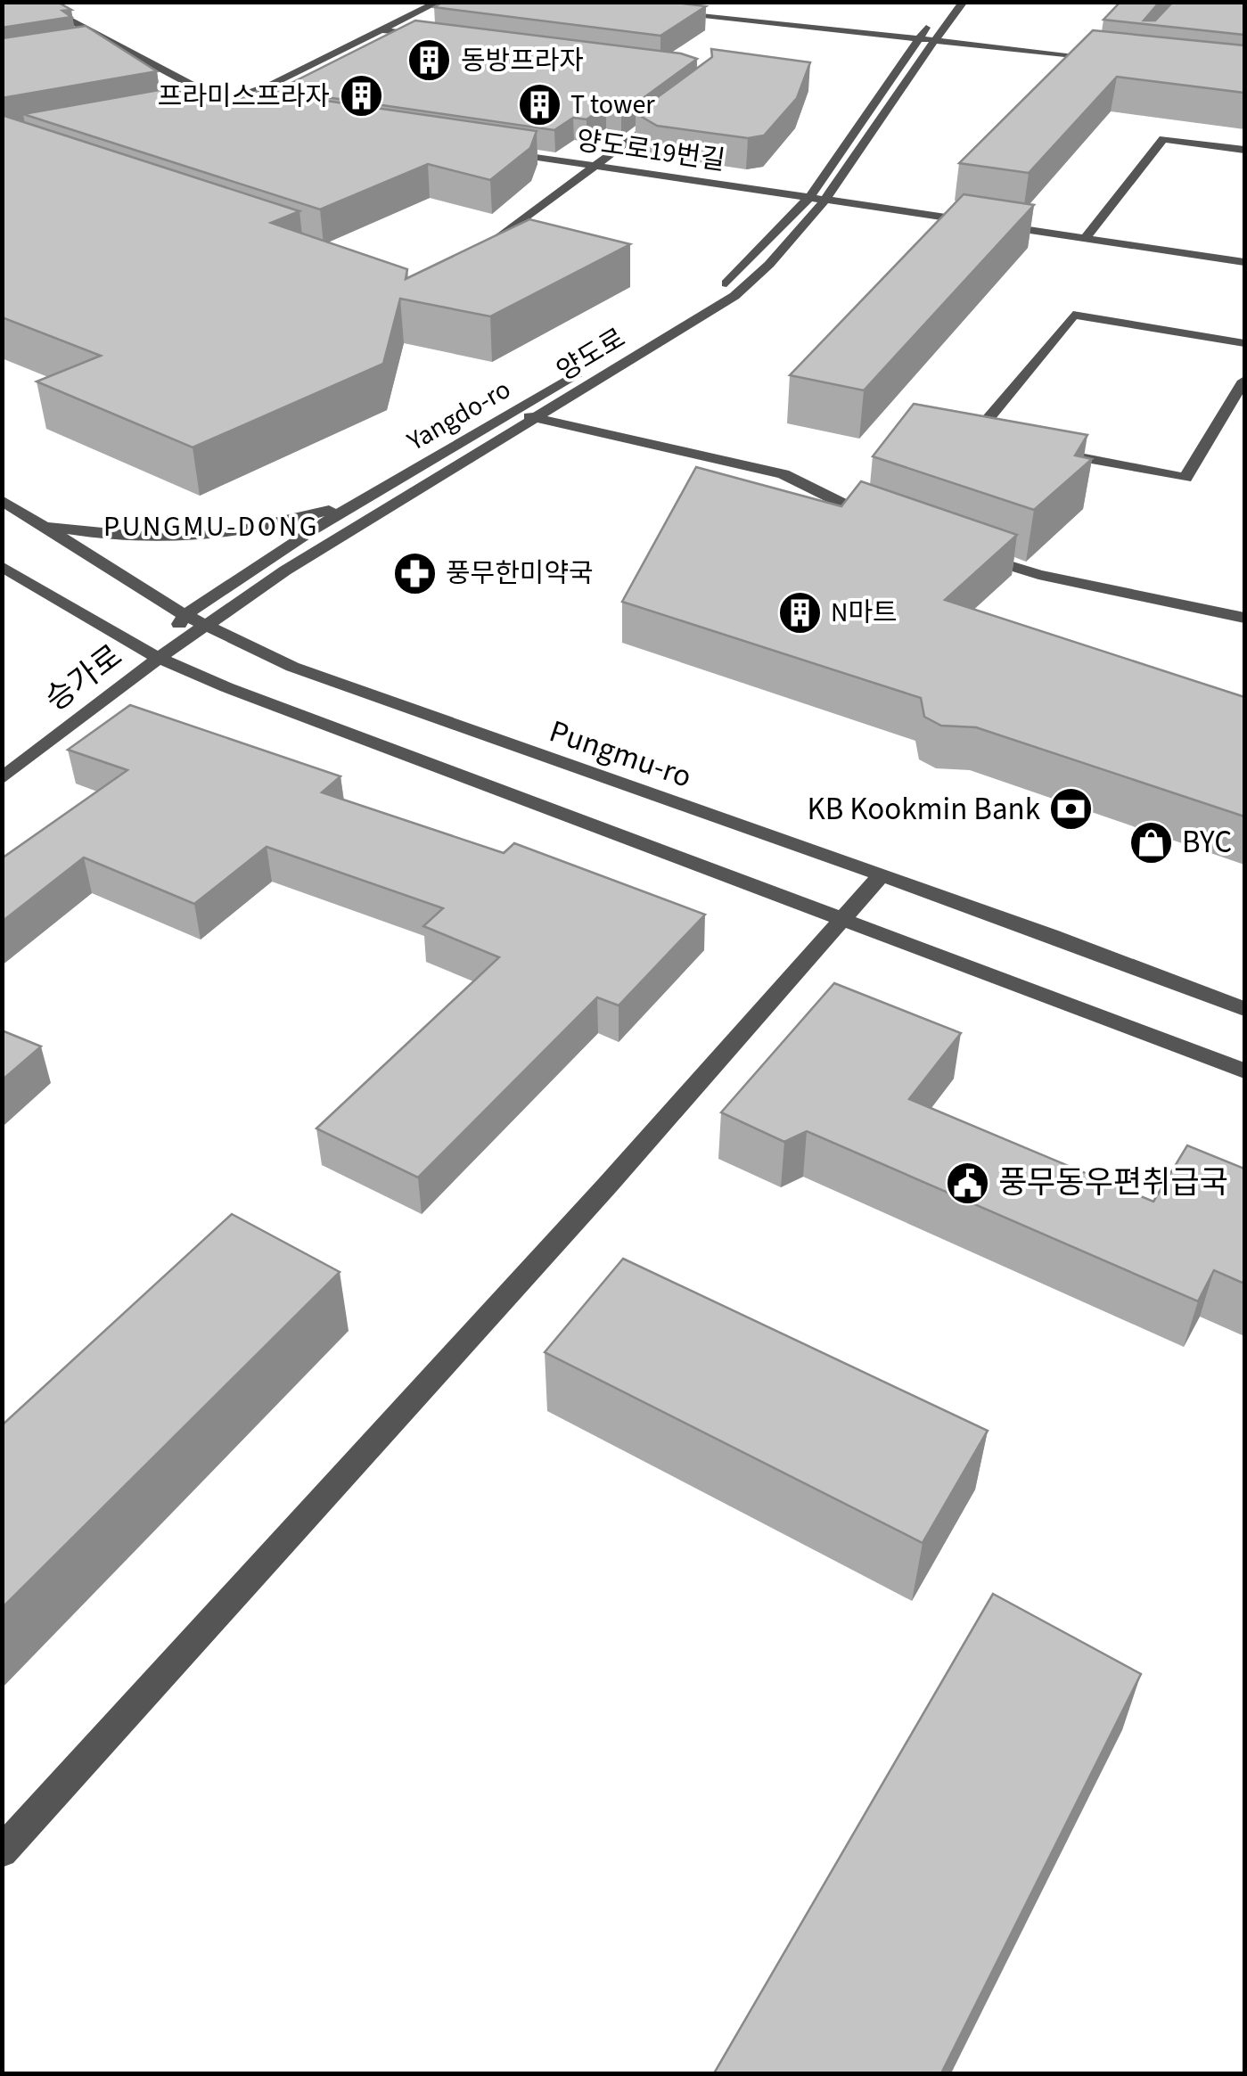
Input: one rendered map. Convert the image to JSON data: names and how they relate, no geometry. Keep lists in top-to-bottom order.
{
  "streets": {
    "street": [
      "양도로19번길",
      "양도로",
      "Yangdo-ro",
      "승가로",
      "Pungmu-ro"
    ]
  },
  "crossings": [
    ["양도로19번길", "양도로"],
    ["양도로19번길", "Yangdo-ro"],
    ["양도로", "Yangdo-ro"],
    ["양도로", "승가로"],
    ["양도로", "Pungmu-ro"],
    ["Yangdo-ro", "승가로"],
    ["Yangdo-ro", "Pungmu-ro"]
  ],
  "districts": ["PUNGMU-DONG"],
  "places": {
    "building": [
      "동방프라자",
      "프라미스프라자",
      "T tower",
      "N마트"
    ],
    "pharmacy": ["풍무한미약국"],
    "bank": ["KB Kookmin Bank"],
    "shop": ["BYC"],
    "public building": ["풍무동우편취급국"]
  }
}
